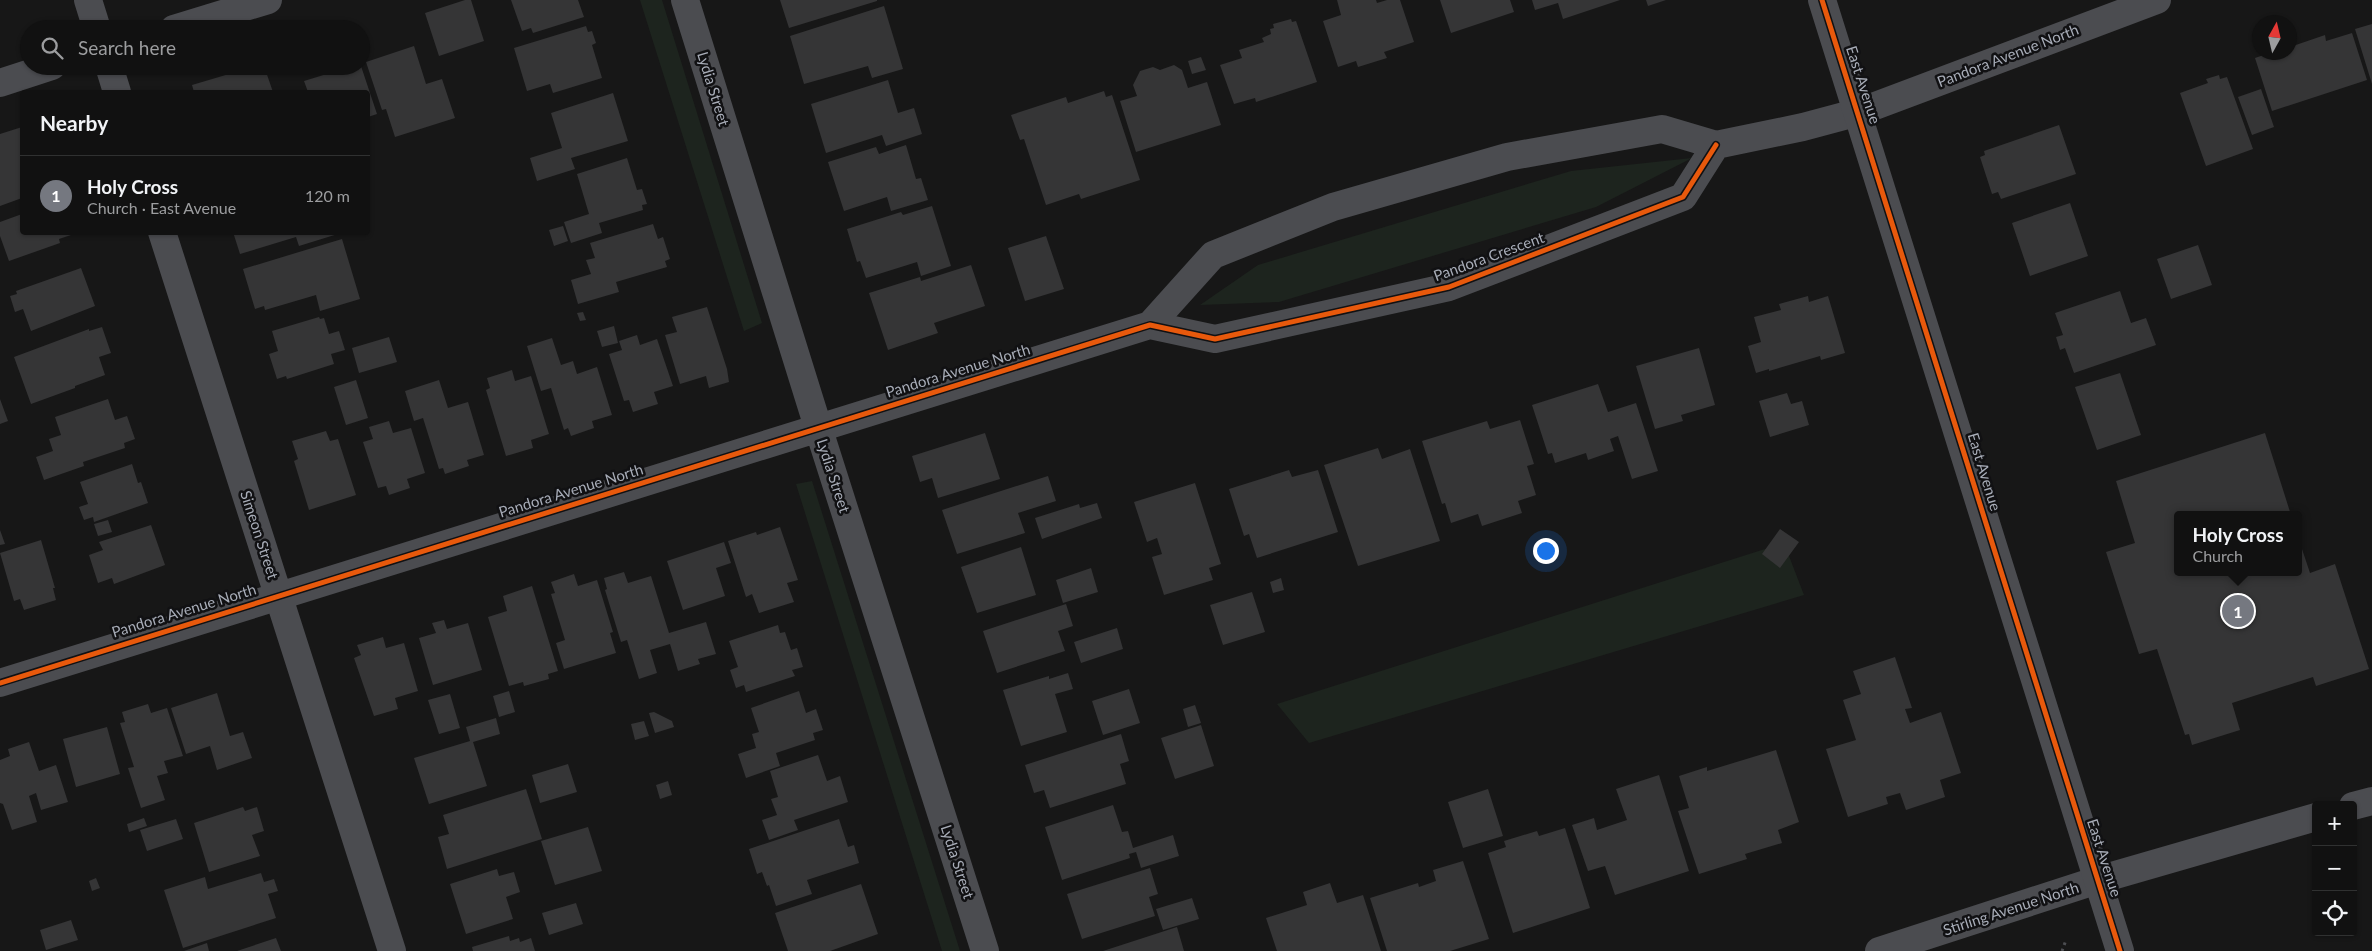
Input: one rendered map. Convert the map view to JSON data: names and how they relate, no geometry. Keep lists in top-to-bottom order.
{
  "streets": {
    "street": [
      "Pandora Avenue North",
      "East Avenue",
      "Lydia Street",
      "Pandora Crescent",
      "Simeon Street",
      "Stirling Avenue North"
    ]
  },
  "crossings": [
    ["Pandora Avenue North", "East Avenue"],
    ["Pandora Avenue North", "Lydia Street"],
    ["Pandora Avenue North", "Pandora Crescent"],
    ["Pandora Avenue North", "Simeon Street"],
    ["East Avenue", "Stirling Avenue North"]
  ],
  "north": "top",
  "page": {
    "search": "Search here",
    "heading": "Nearby",
    "list": [
      {
        "mark": "1",
        "name": "Holy Cross",
        "note": "Church · East Avenue",
        "value": "120 m"
      }
    ],
    "popup": ["Holy Cross", "Church"],
    "pins": "1",
    "map_buttons": ["+", "−"]
  }
}
